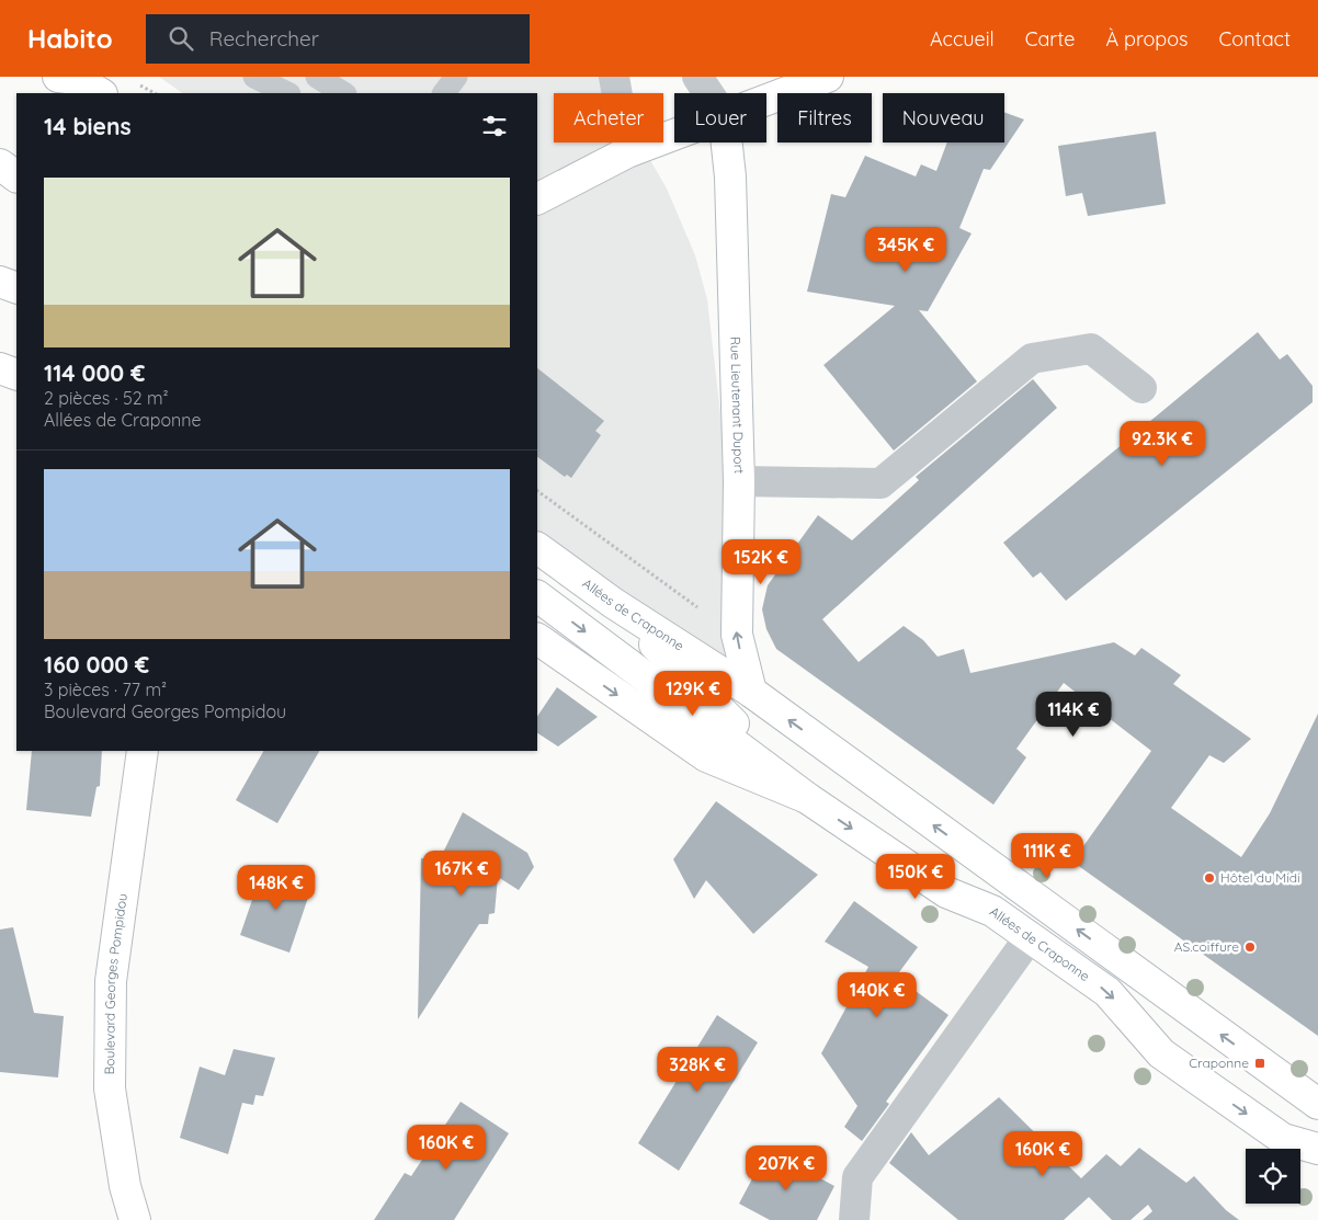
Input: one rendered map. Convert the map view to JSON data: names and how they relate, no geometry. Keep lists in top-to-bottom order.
{
  "streets": {
    "main road": ["Rue Lieutenant Duport", "Allées de Craponne", "Boulevard Georges Pompidou"]
  },
  "crossings": [
    ["Rue Lieutenant Duport", "Allées de Craponne"]
  ],
  "places": {
    "other": ["Hôtel du Midi", "AS.coiffure"],
    "transit": ["Craponne"]
  },
  "page": {
    "header": "Habito",
    "search": "Rechercher",
    "nav": [
      "Accueil",
      "Carte",
      "À propos",
      "Contact"
    ],
    "chip": [
      "Acheter",
      "Louer",
      "Filtres",
      "Nouveau"
    ],
    "heading": "14 biens",
    "list": [
      {
        "name": "114 000 €",
        "note": "2 pièces · 52 m² · Allées de Craponne"
      },
      {
        "name": "160 000 €",
        "note": "3 pièces · 77 m² · Boulevard Georges Pompidou"
      }
    ],
    "price": [
      "345K €",
      "92.3K €",
      "152K €",
      "129K €",
      "114K €",
      "111K €",
      "167K €",
      "150K €",
      "148K €",
      "140K €",
      "328K €",
      "160K €",
      "160K €",
      "207K €"
    ]
  }
}
